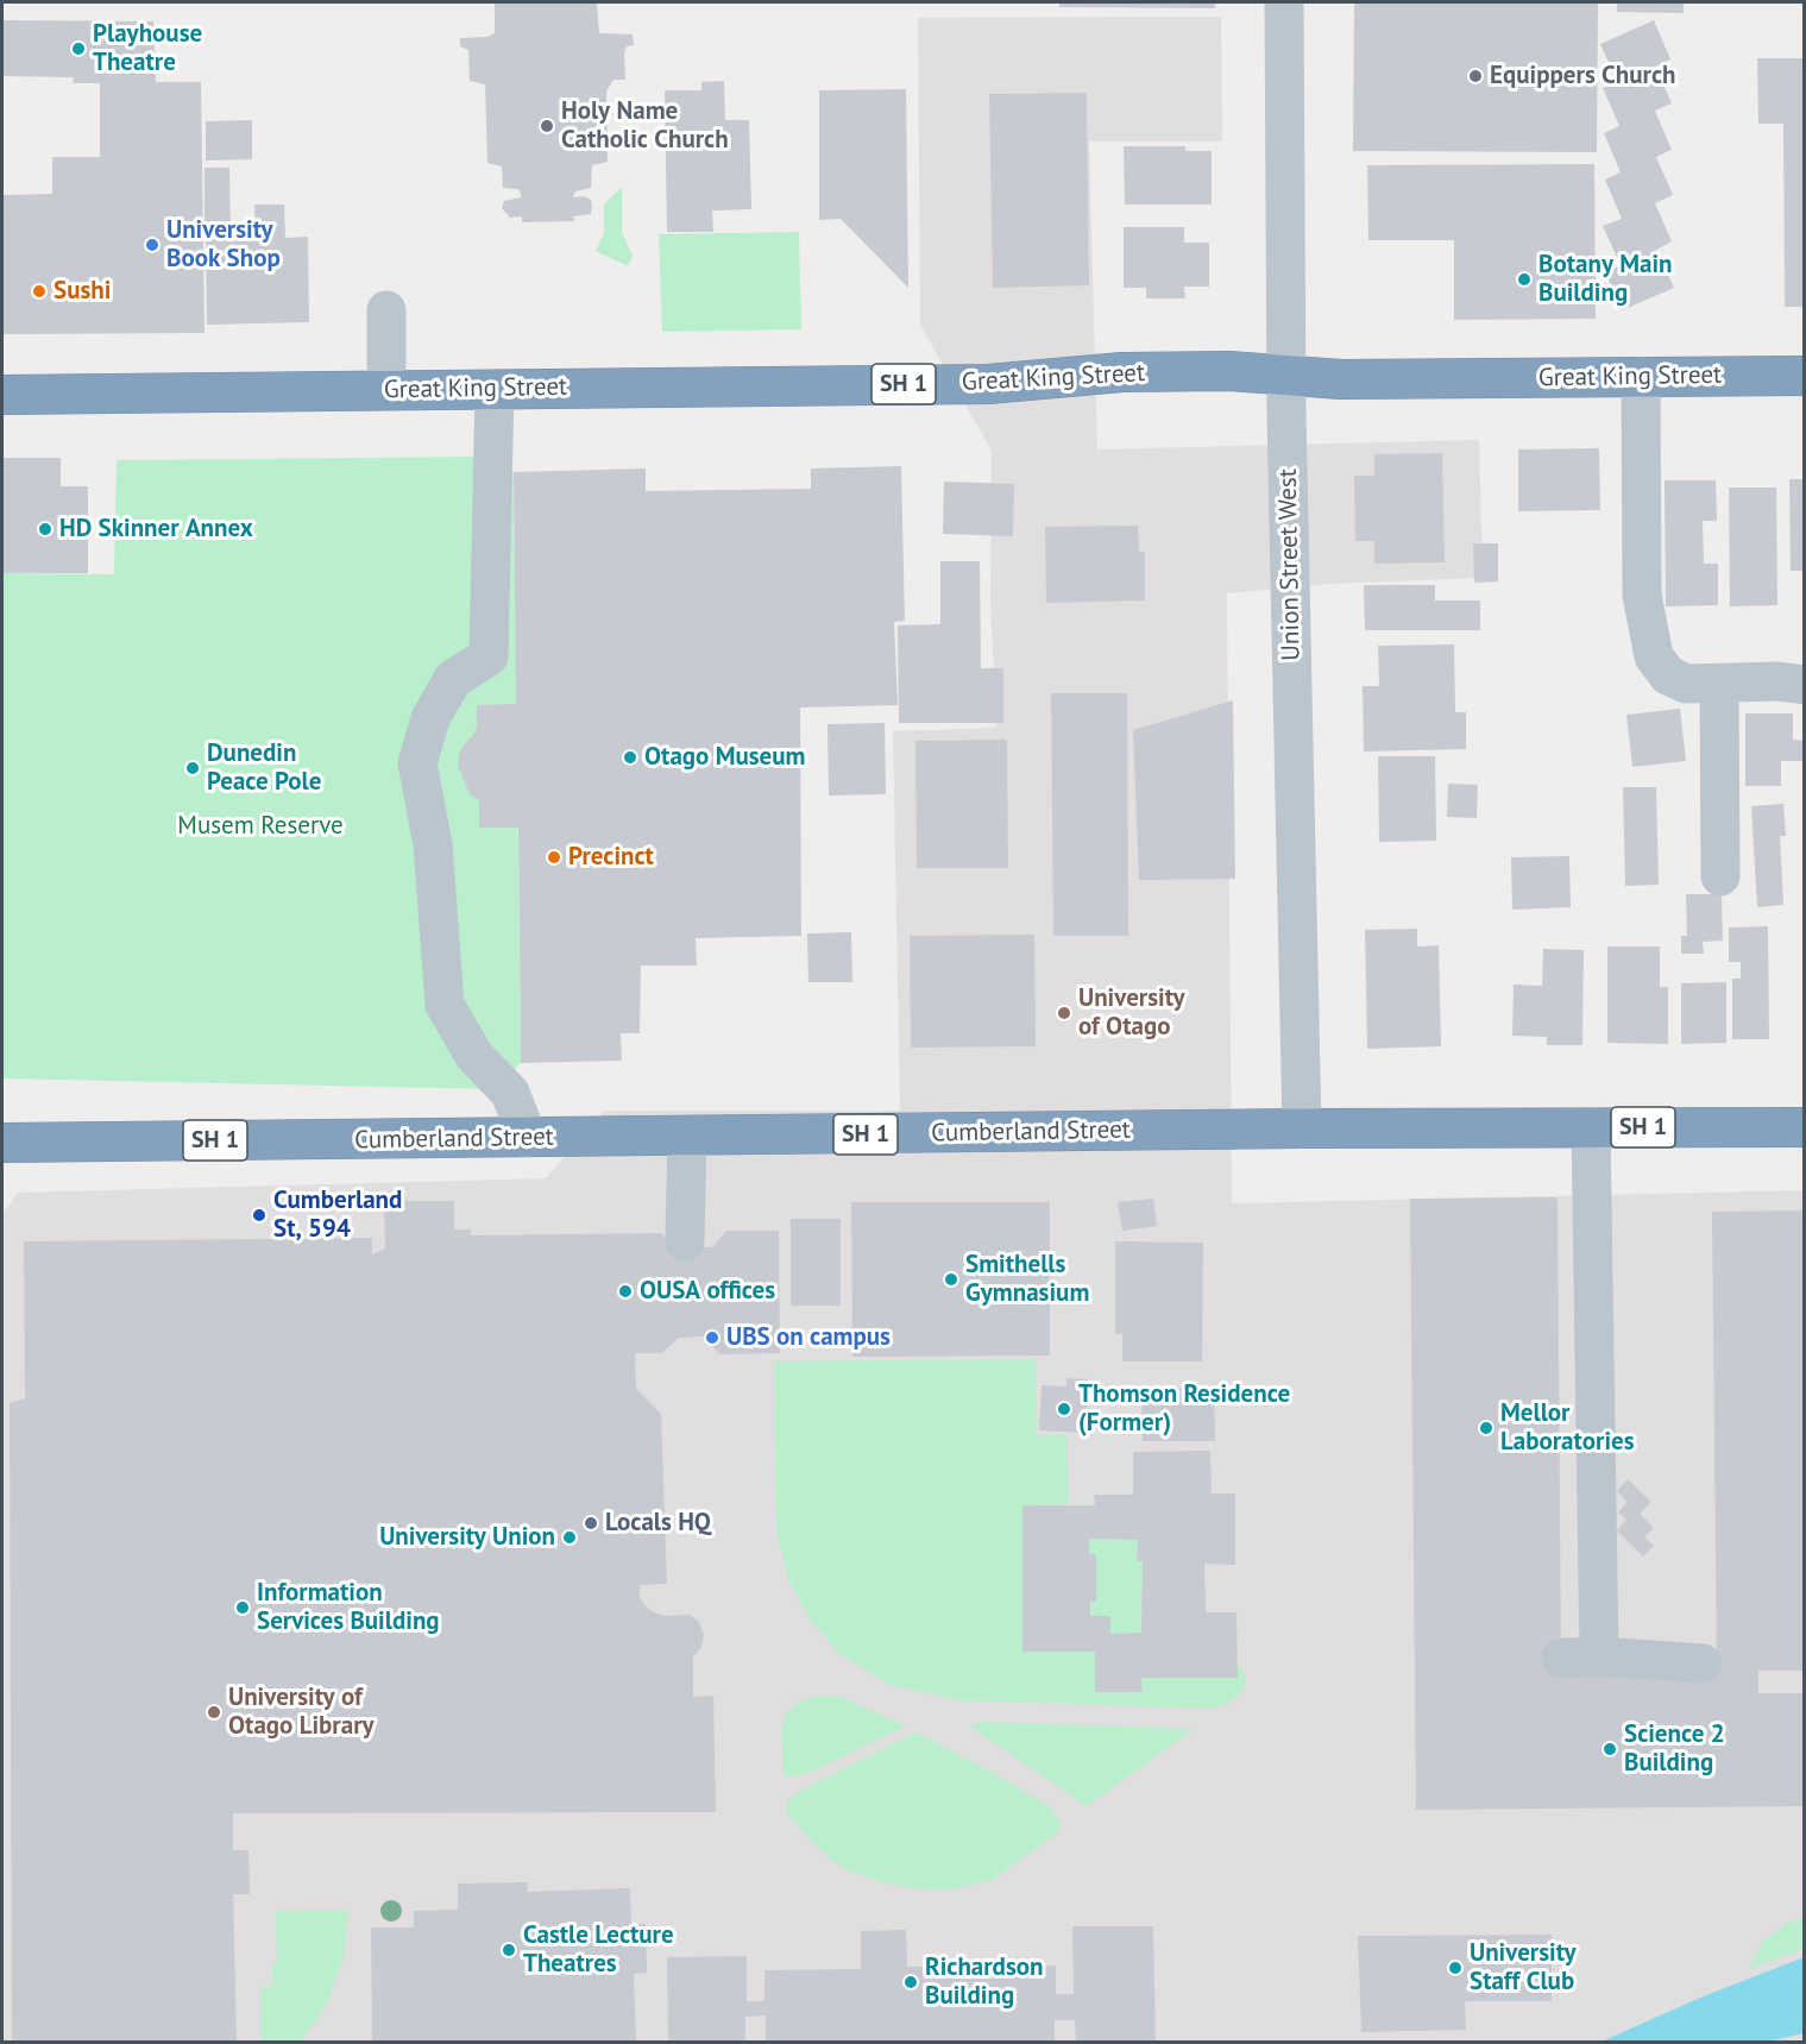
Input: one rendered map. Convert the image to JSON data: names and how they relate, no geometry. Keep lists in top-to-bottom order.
{
  "streets": {
    "highway": ["Great King Street", "SH 1", "Cumberland Street"],
    "street": ["Union Street West"]
  },
  "crossings": [
    ["Great King Street", "Union Street West"],
    ["Union Street West", "Cumberland Street"]
  ],
  "parks": ["Musem Reserve"],
  "places": [
    "Playhouse Theatre",
    "Equippers Church",
    "Holy Name Catholic Church",
    "University Book Shop",
    "Botany Main Building",
    "Sushi",
    "HD Skinner Annex",
    "Otago Museum",
    "Dunedin Peace Pole",
    "Precinct",
    "University of Otago",
    "Cumberland St, 594",
    "Smithells Gymnasium",
    "OUSA offices",
    "UBS on campus",
    "Thomson Residence (Former)",
    "Mellor Laboratories",
    "Locals HQ",
    "University Union",
    "Information Services Building",
    "University of Otago Library",
    "Science 2 Building",
    "Castle Lecture Theatres",
    "University Staff Club",
    "Richardson Building"
  ]
}
